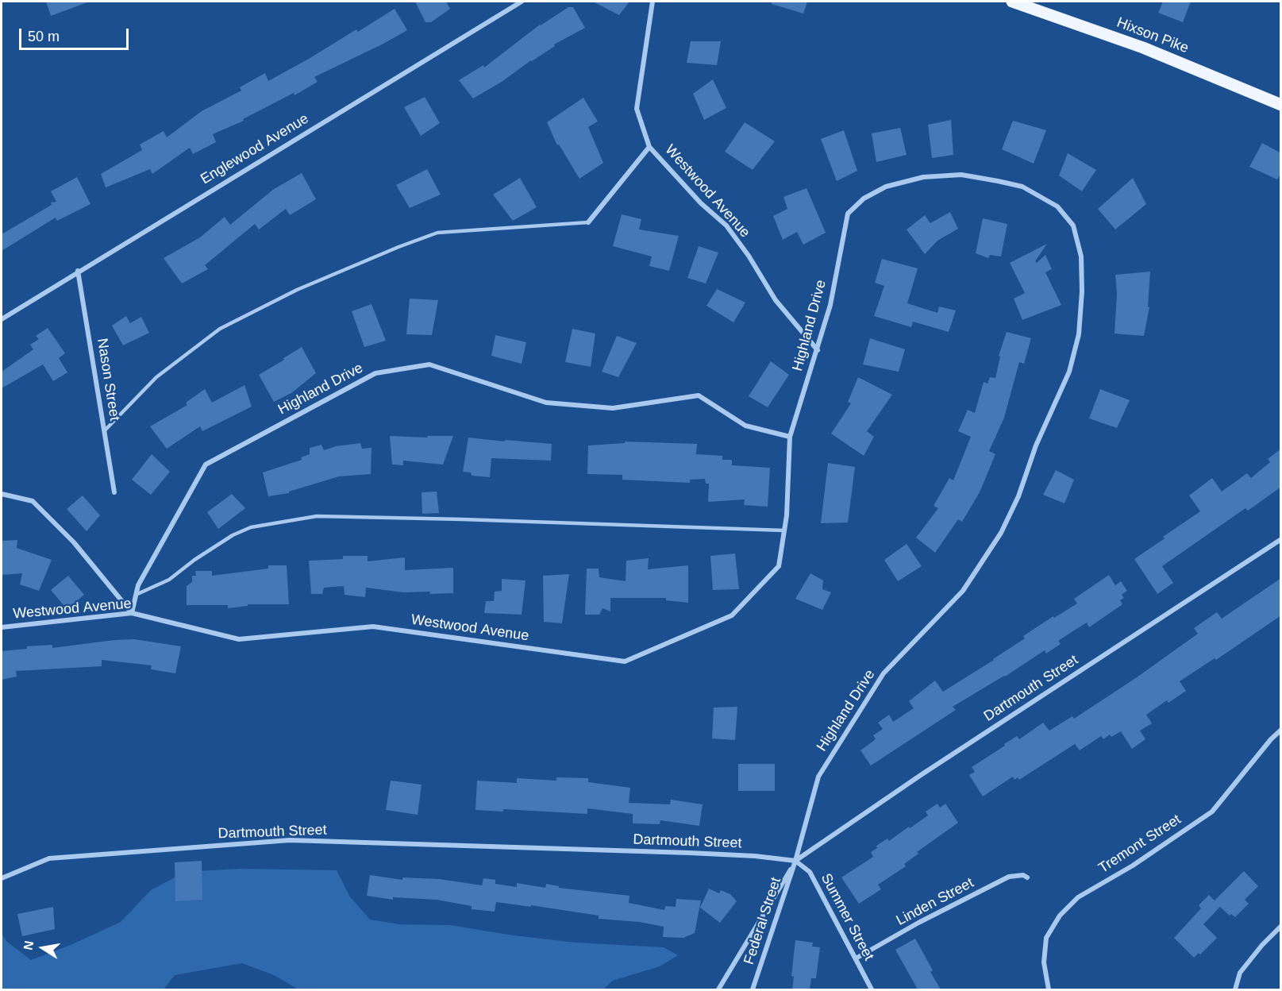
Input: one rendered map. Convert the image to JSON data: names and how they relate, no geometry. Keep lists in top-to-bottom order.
{
  "streets": {
    "main road": ["Hixson Pike"],
    "street": [
      "Englewood Avenue",
      "Westwood Avenue",
      "Highland Drive",
      "Nason Street",
      "Dartmouth Street",
      "Tremont Street",
      "Linden Street",
      "Summer Street",
      "Federal Street"
    ]
  },
  "crossings": [
    ["Englewood Avenue", "Nason Street"],
    ["Westwood Avenue", "Highland Drive"],
    ["Highland Drive", "Dartmouth Street"],
    ["Highland Drive", "Summer Street"],
    ["Highland Drive", "Federal Street"],
    ["Dartmouth Street", "Summer Street"],
    ["Dartmouth Street", "Federal Street"],
    ["Linden Street", "Summer Street"],
    ["Summer Street", "Federal Street"]
  ],
  "scale_bar": "50 m",
  "north": "left"
}
